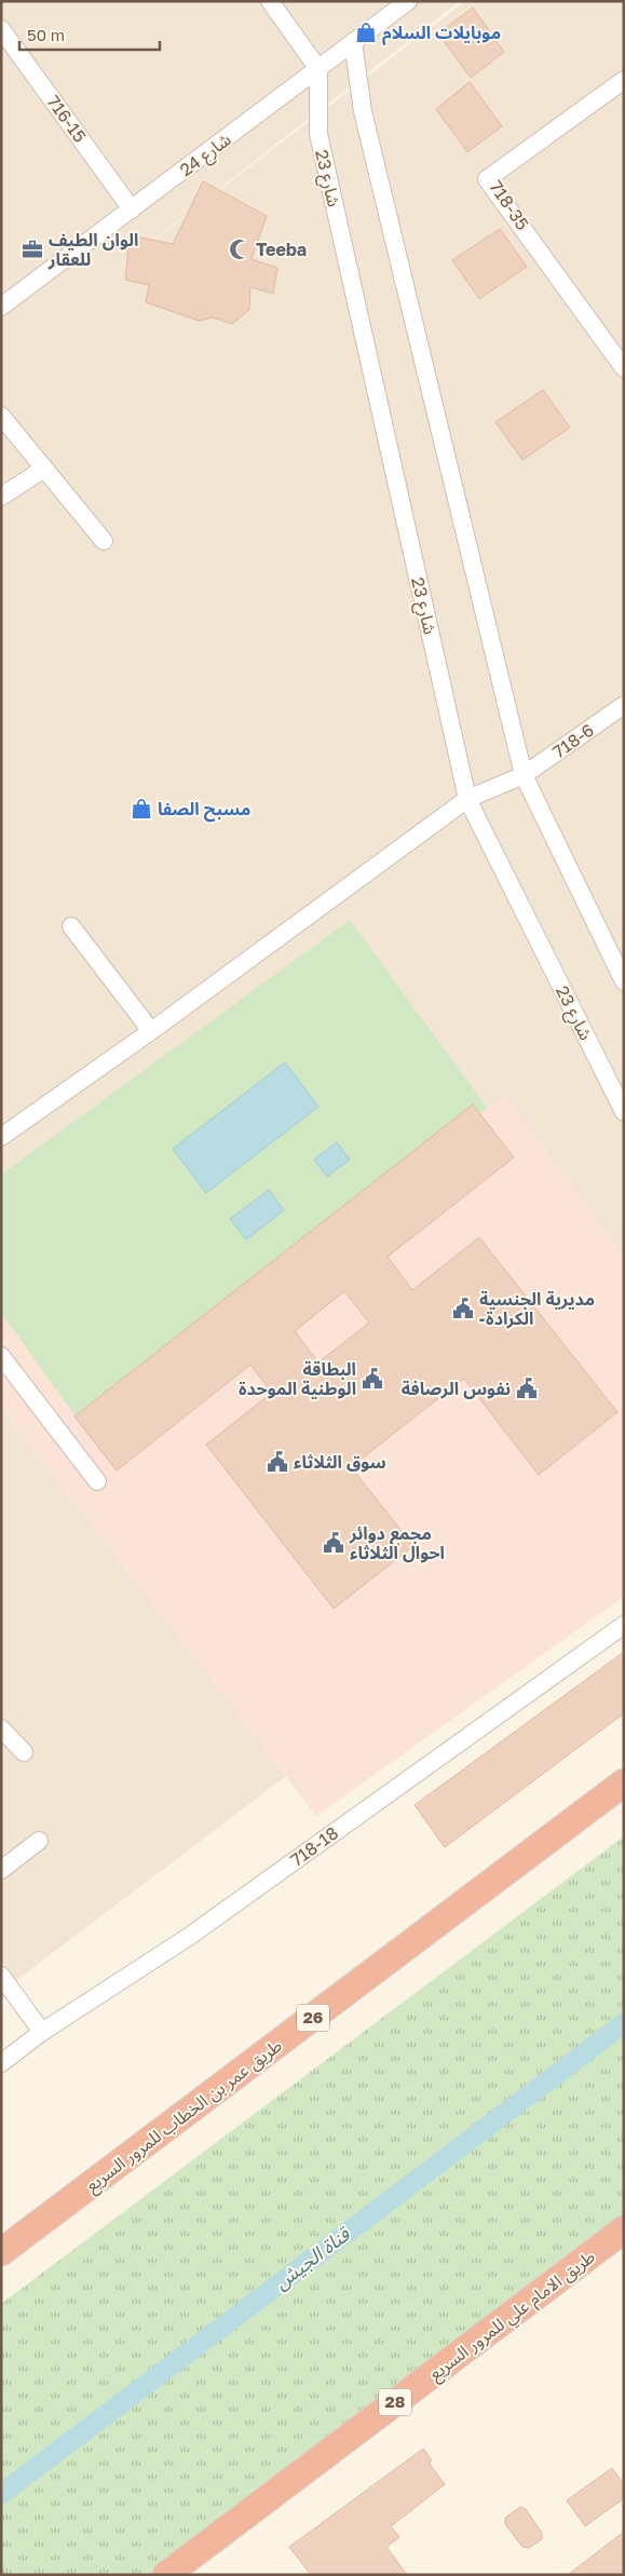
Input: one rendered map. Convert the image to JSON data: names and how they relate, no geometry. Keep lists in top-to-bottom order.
{
  "streets": {
    "highway": [
      "26",
      "طريق عمر بن الخطاب للمرور السريع",
      "طريق الامام علي للمرور السريع",
      "28"
    ],
    "street": [
      "716-15",
      "شارع 24",
      "شارع 23",
      "718-35",
      "718-6",
      "718-18"
    ]
  },
  "crossings": [
    ["716-15", "شارع 24"],
    ["شارع 24", "شارع 23"],
    ["شارع 23", "718-6"]
  ],
  "water": ["قناة الجيش"],
  "places": {
    "shop": ["موبايلات السلام", "مسبح الصفا"],
    "office": ["الوان الطيف للعقار"],
    "mosque": ["Teeba"],
    "public building": [
      "مديرية الجنسية -الكرادة",
      "البطاقة الوطنية الموحدة",
      "نفوس الرصافة",
      "سوق الثلاثاء",
      "مجمع دوائر احوال الثلاثاء"
    ]
  },
  "scale_bar": "50 m"
}
